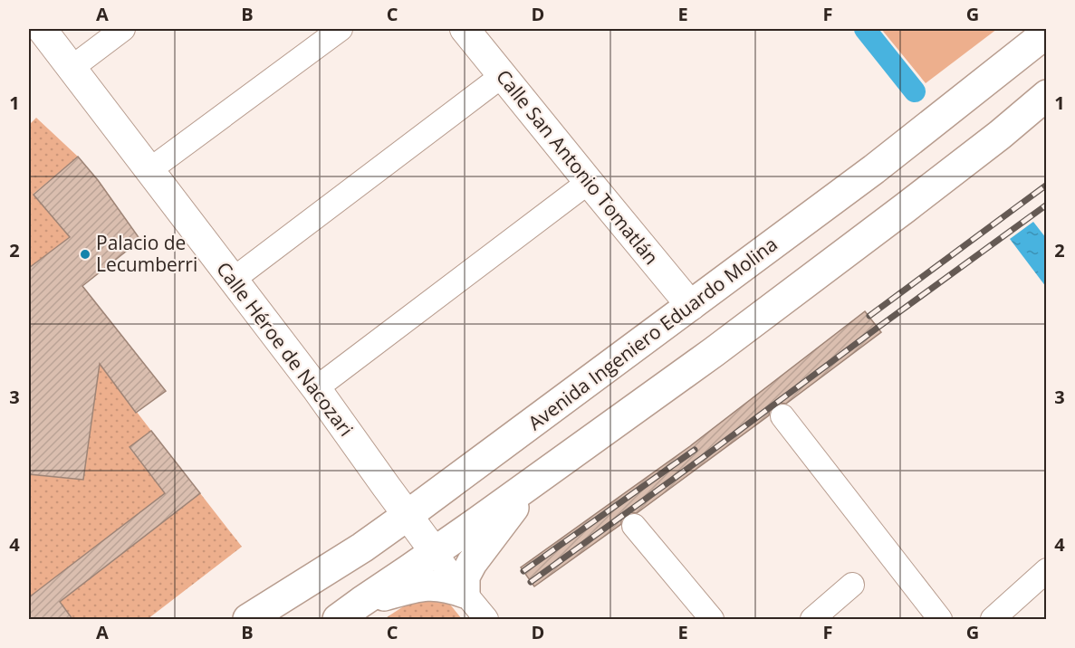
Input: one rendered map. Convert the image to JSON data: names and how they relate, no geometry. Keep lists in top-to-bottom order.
{
  "streets": {
    "main road": ["Avenida Ingeniero Eduardo Molina"],
    "street": ["Calle San Antonio Tomatlán", "Calle Héroe de Nacozari"]
  },
  "crossings": [
    ["Calle San Antonio Tomatlán", "Avenida Ingeniero Eduardo Molina"],
    ["Avenida Ingeniero Eduardo Molina", "Calle Héroe de Nacozari"]
  ],
  "places": ["Palacio de Lecumberri"],
  "grid": {
    "columns": [
      "A",
      "B",
      "C",
      "D",
      "E",
      "F",
      "G"
    ],
    "rows": [
      "1",
      "2",
      "3",
      "4"
    ]
  }
}
